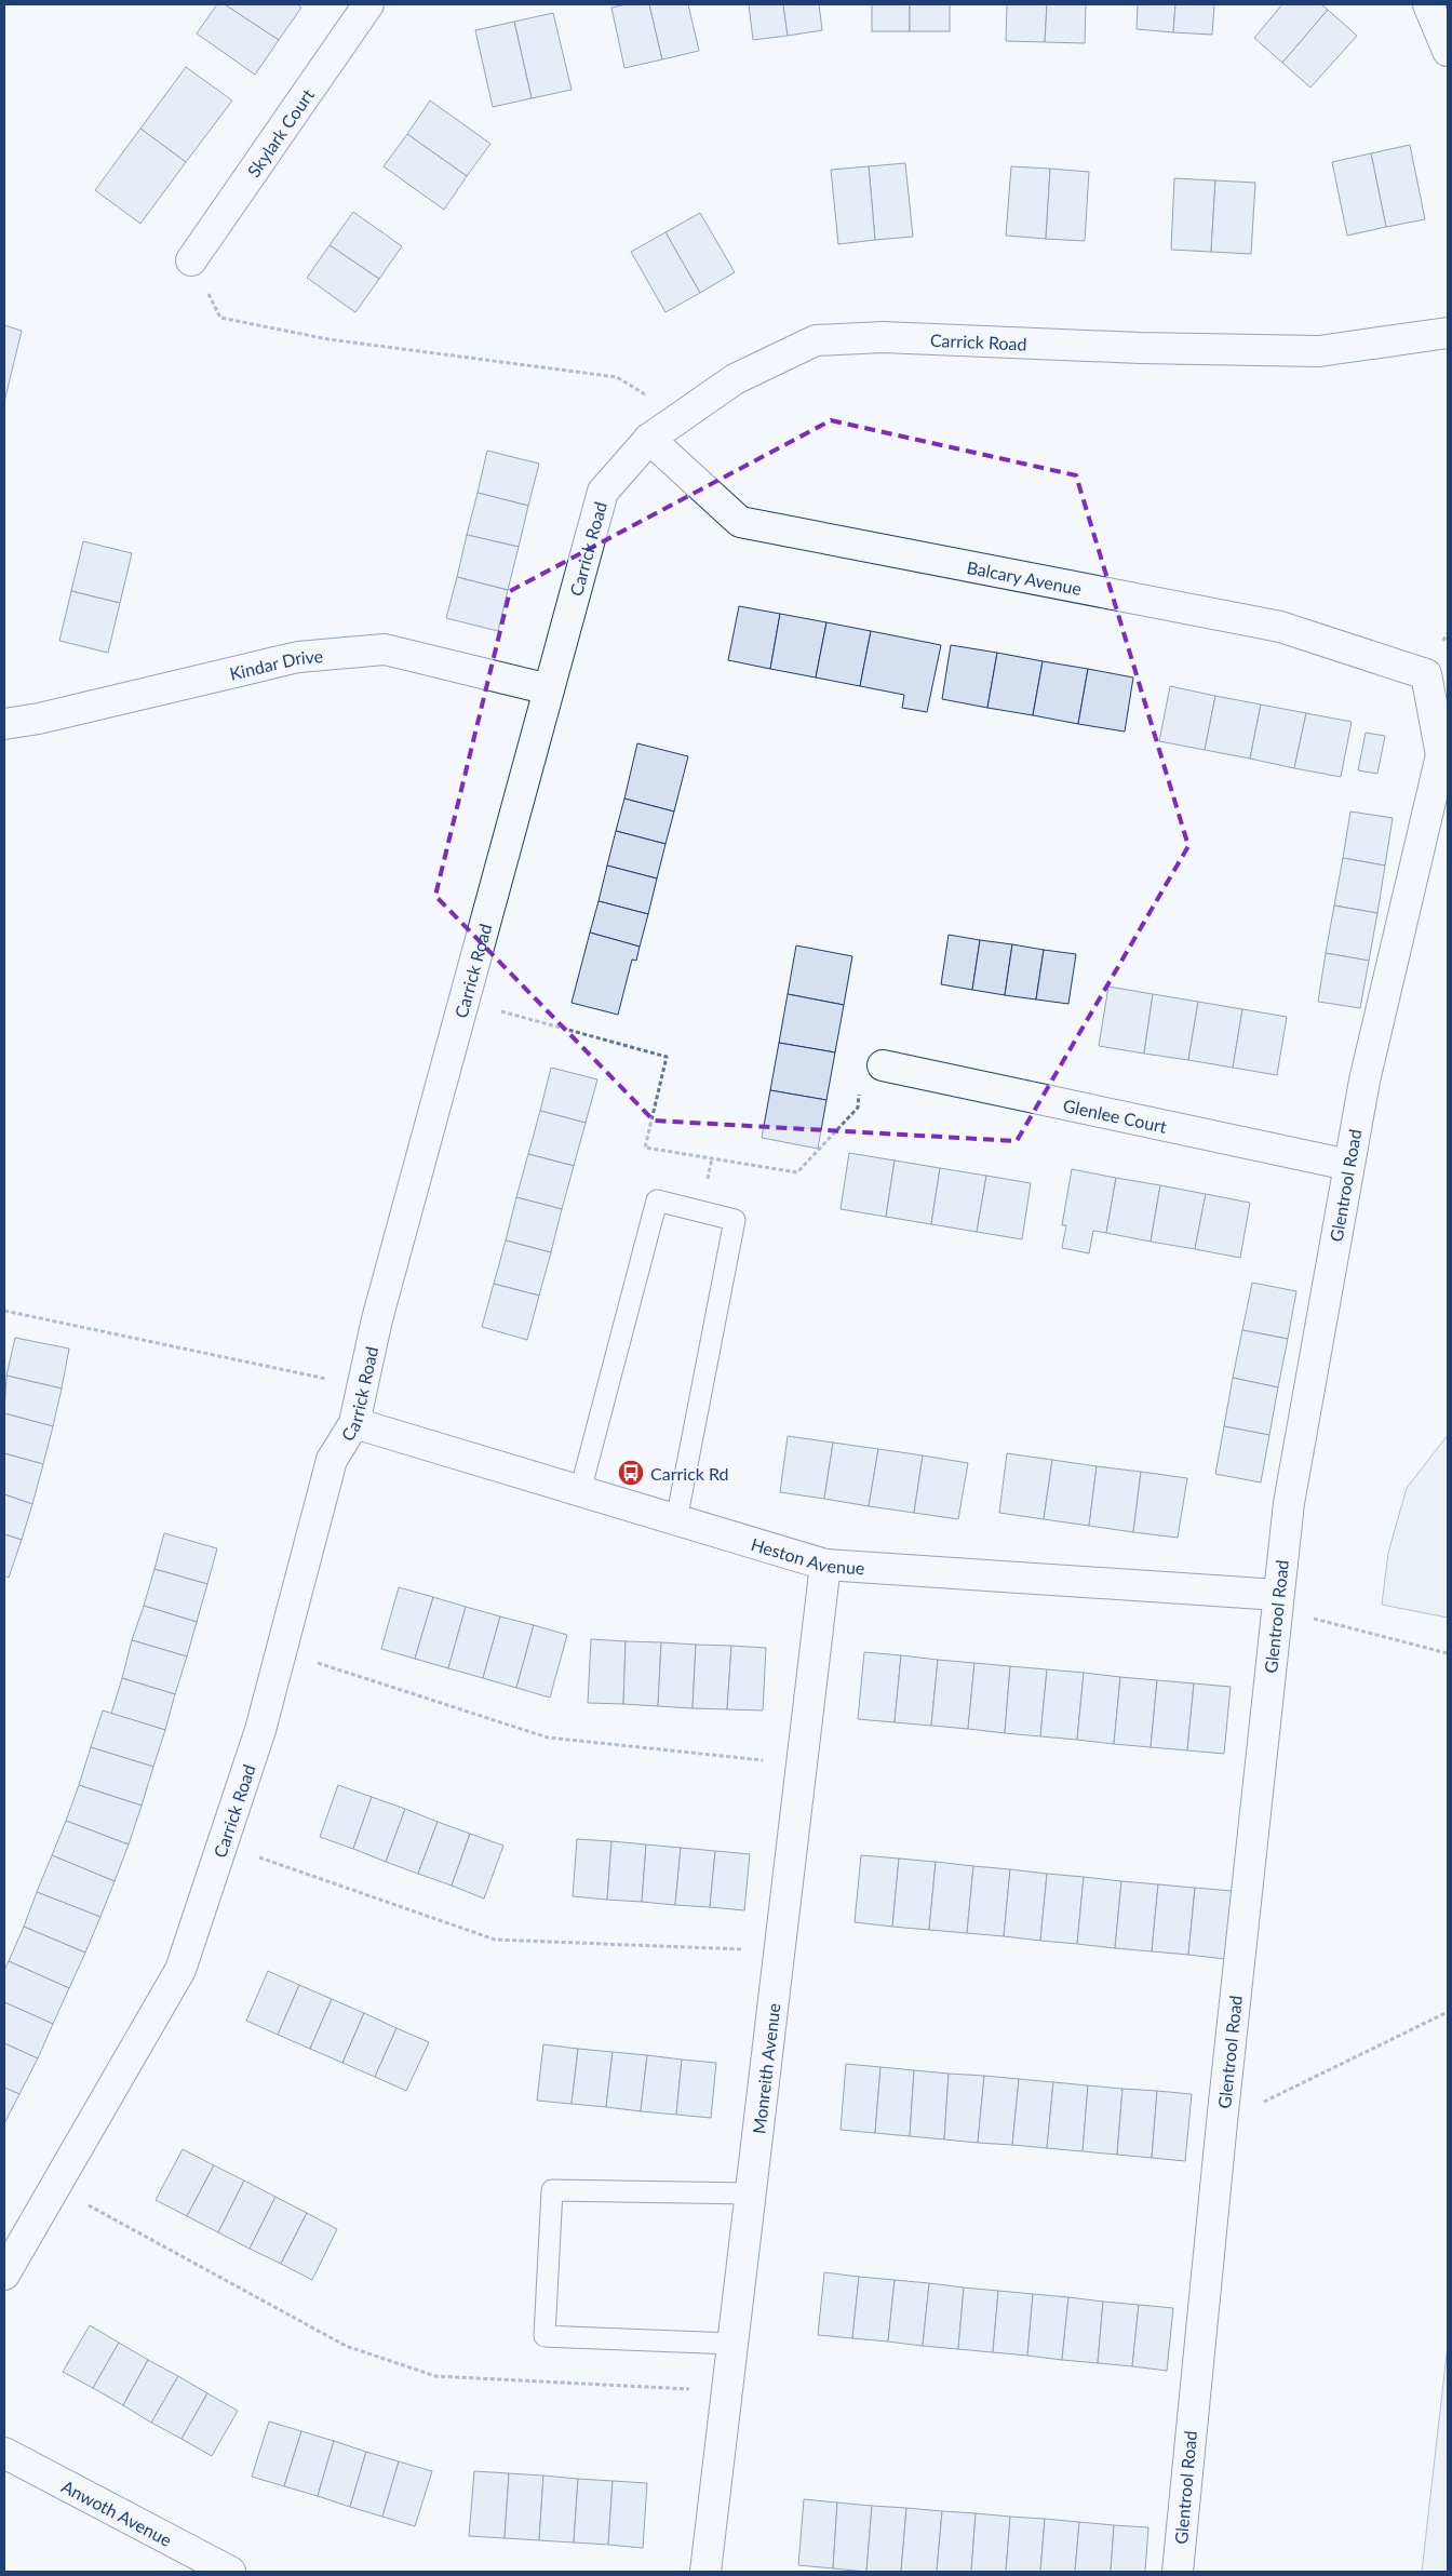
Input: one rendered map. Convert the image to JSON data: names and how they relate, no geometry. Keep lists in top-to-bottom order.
{
  "streets": {
    "street": [
      "Skylark Court",
      "Carrick Road",
      "Balcary Avenue",
      "Kindar Drive",
      "Glenlee Court",
      "Glentrool Road",
      "Heston Avenue",
      "Monreith Avenue",
      "Anwoth Avenue"
    ]
  },
  "crossings": [
    ["Carrick Road", "Balcary Avenue"],
    ["Carrick Road", "Kindar Drive"],
    ["Carrick Road", "Heston Avenue"],
    ["Balcary Avenue", "Glentrool Road"],
    ["Glenlee Court", "Glentrool Road"],
    ["Glentrool Road", "Heston Avenue"],
    ["Heston Avenue", "Monreith Avenue"]
  ],
  "places": {
    "bus stop": ["Carrick Rd"]
  }
}
